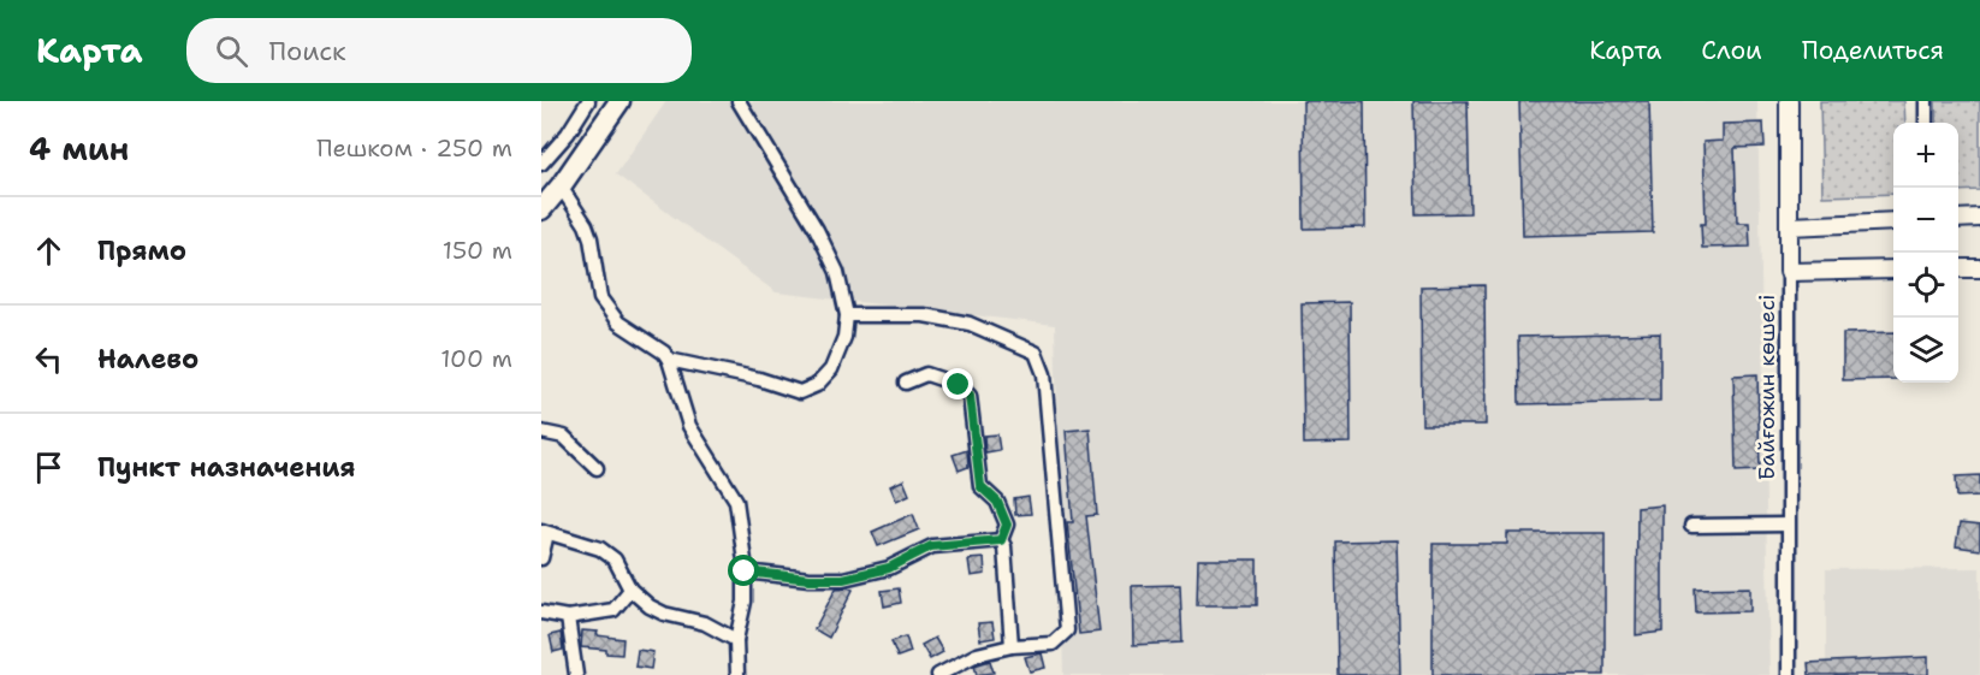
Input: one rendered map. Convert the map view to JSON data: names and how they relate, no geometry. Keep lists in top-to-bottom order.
{
  "streets": {
    "main road": ["Байғожин көшесі"]
  },
  "page": {
    "header": "Карта",
    "search": "Поиск",
    "nav": ["Карта", "Слои", "Поделиться"],
    "heading": ["4 мин", "Пешком · 250 m"],
    "map_buttons": ["+", "−"],
    "list": [
      ["Прямо", "150 m"],
      ["Налево", "100 m"],
      "Пункт назначения"
    ]
  }
}
